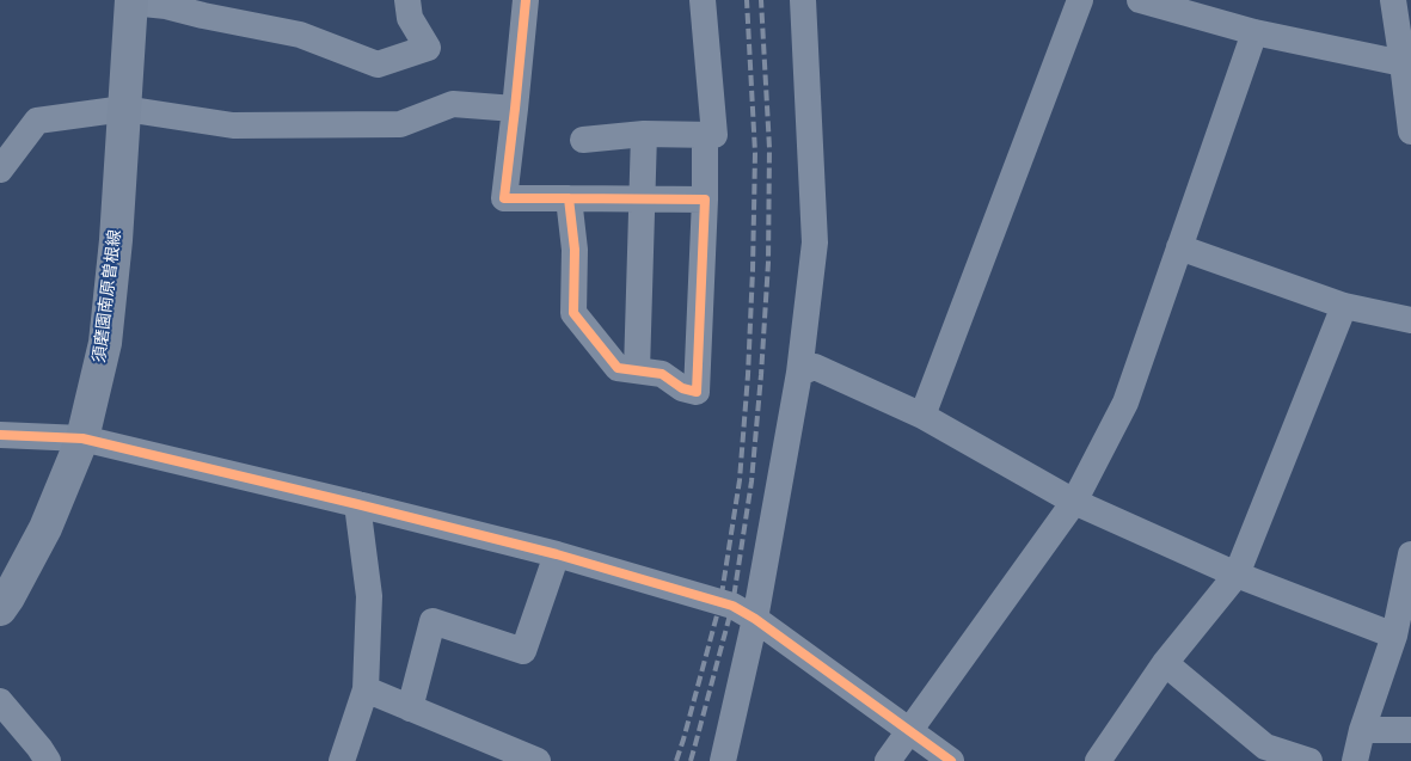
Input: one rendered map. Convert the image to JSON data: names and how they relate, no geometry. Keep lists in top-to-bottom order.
{
  "streets": {
    "main road": ["須磨園南原曽根線"]
  }
}
